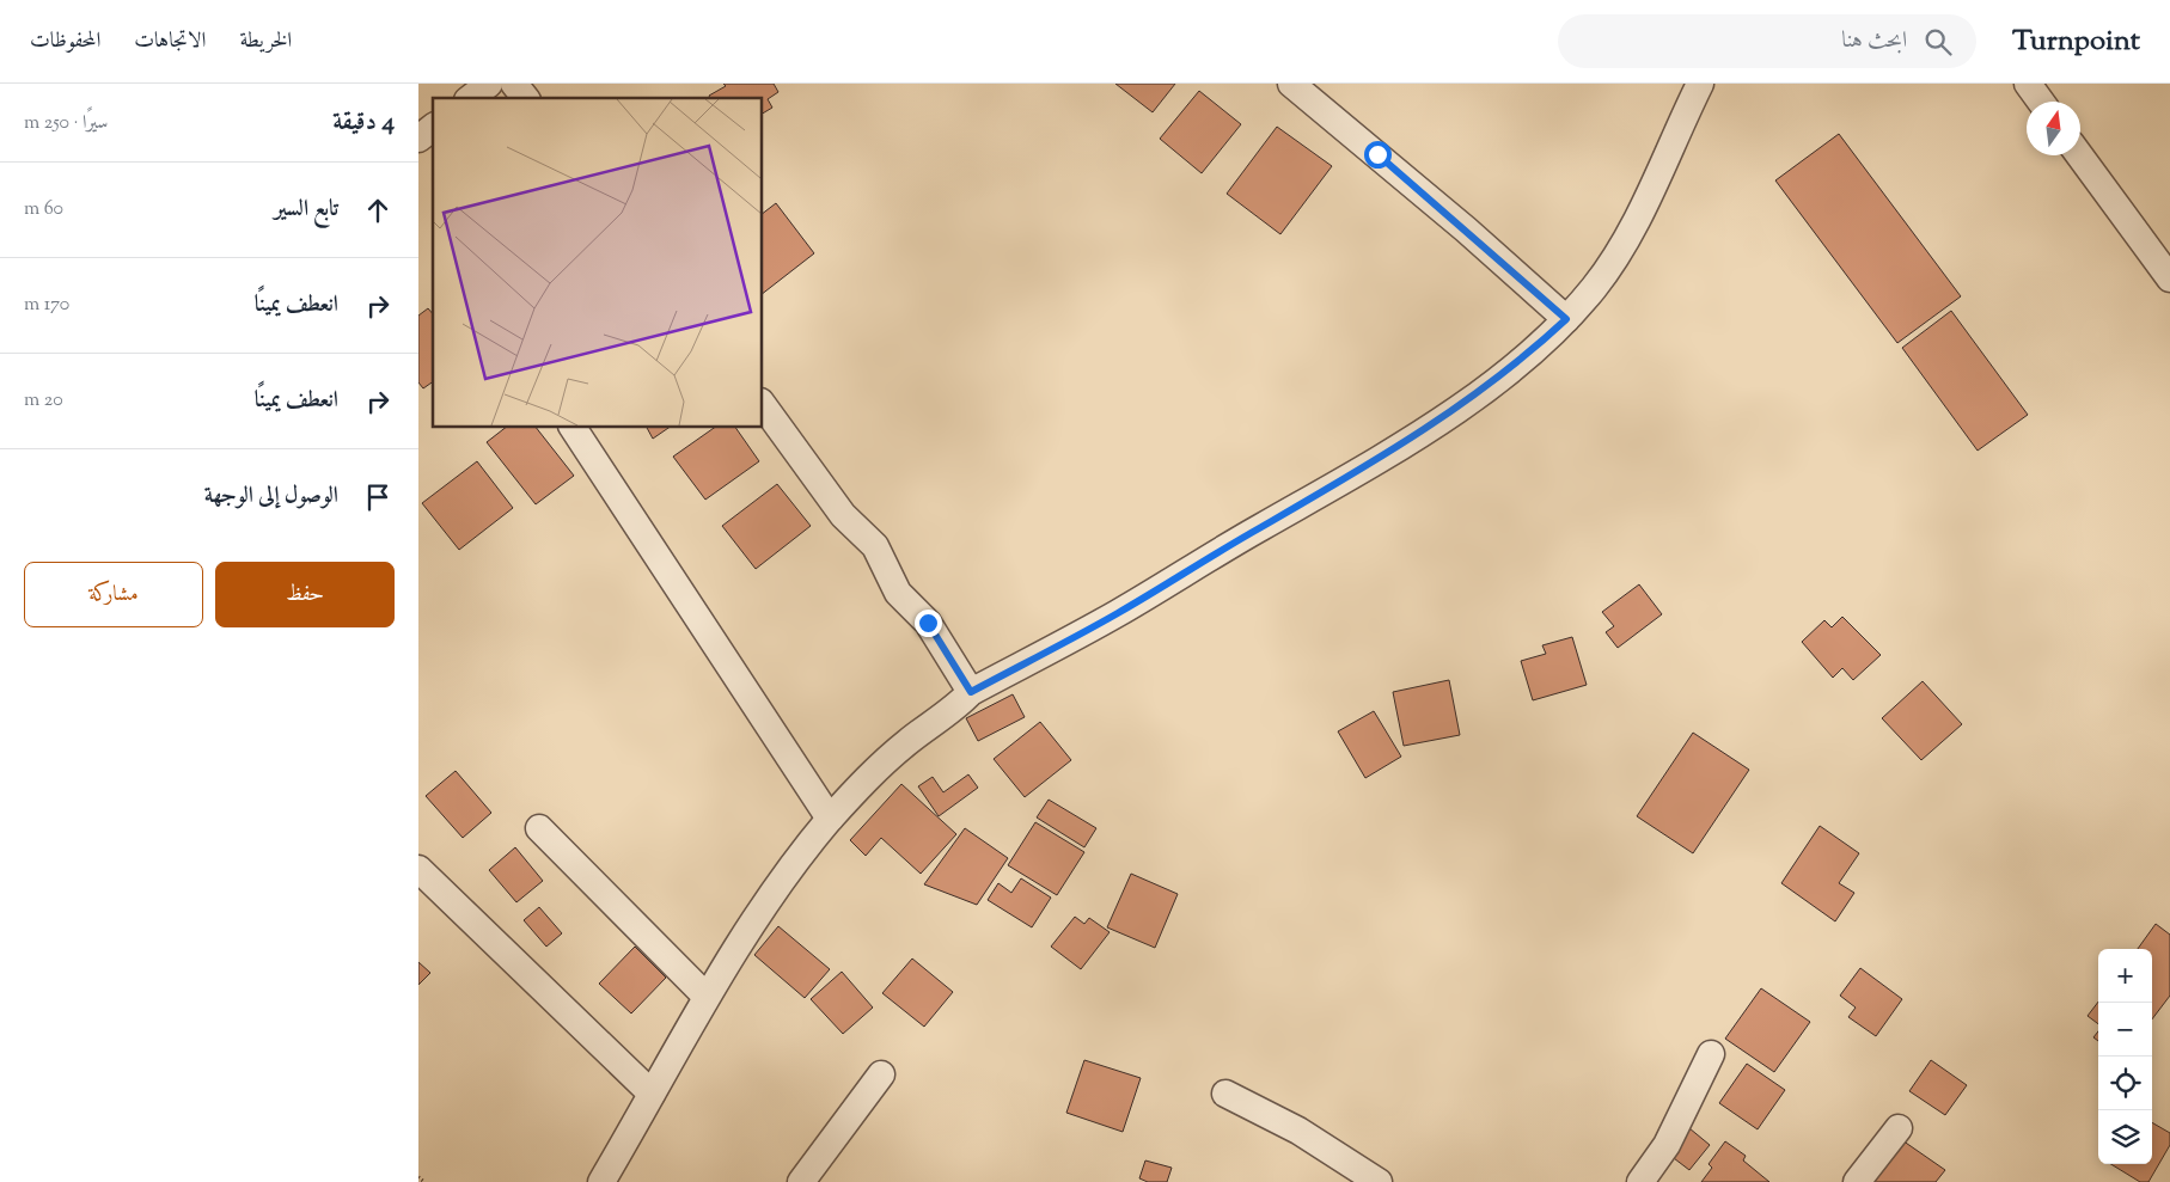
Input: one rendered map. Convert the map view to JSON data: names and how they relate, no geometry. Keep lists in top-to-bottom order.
{
  "north": "top",
  "page": {
    "header": "Turnpoint",
    "search": "ابحث هنا",
    "nav": ["الخريطة", "الاتجاهات", "المحفوظات"],
    "heading": ["4 دقيقة", "سيرًا · 250 m"],
    "list": [
      ["تابع السير", "60 m"],
      ["انعطف يمينًا", "170 m"],
      ["انعطف يمينًا", "20 m"],
      "الوصول إلى الوجهة"
    ],
    "buttons": ["حفظ", "مشاركة"],
    "map_buttons": ["+", "−"]
  }
}
